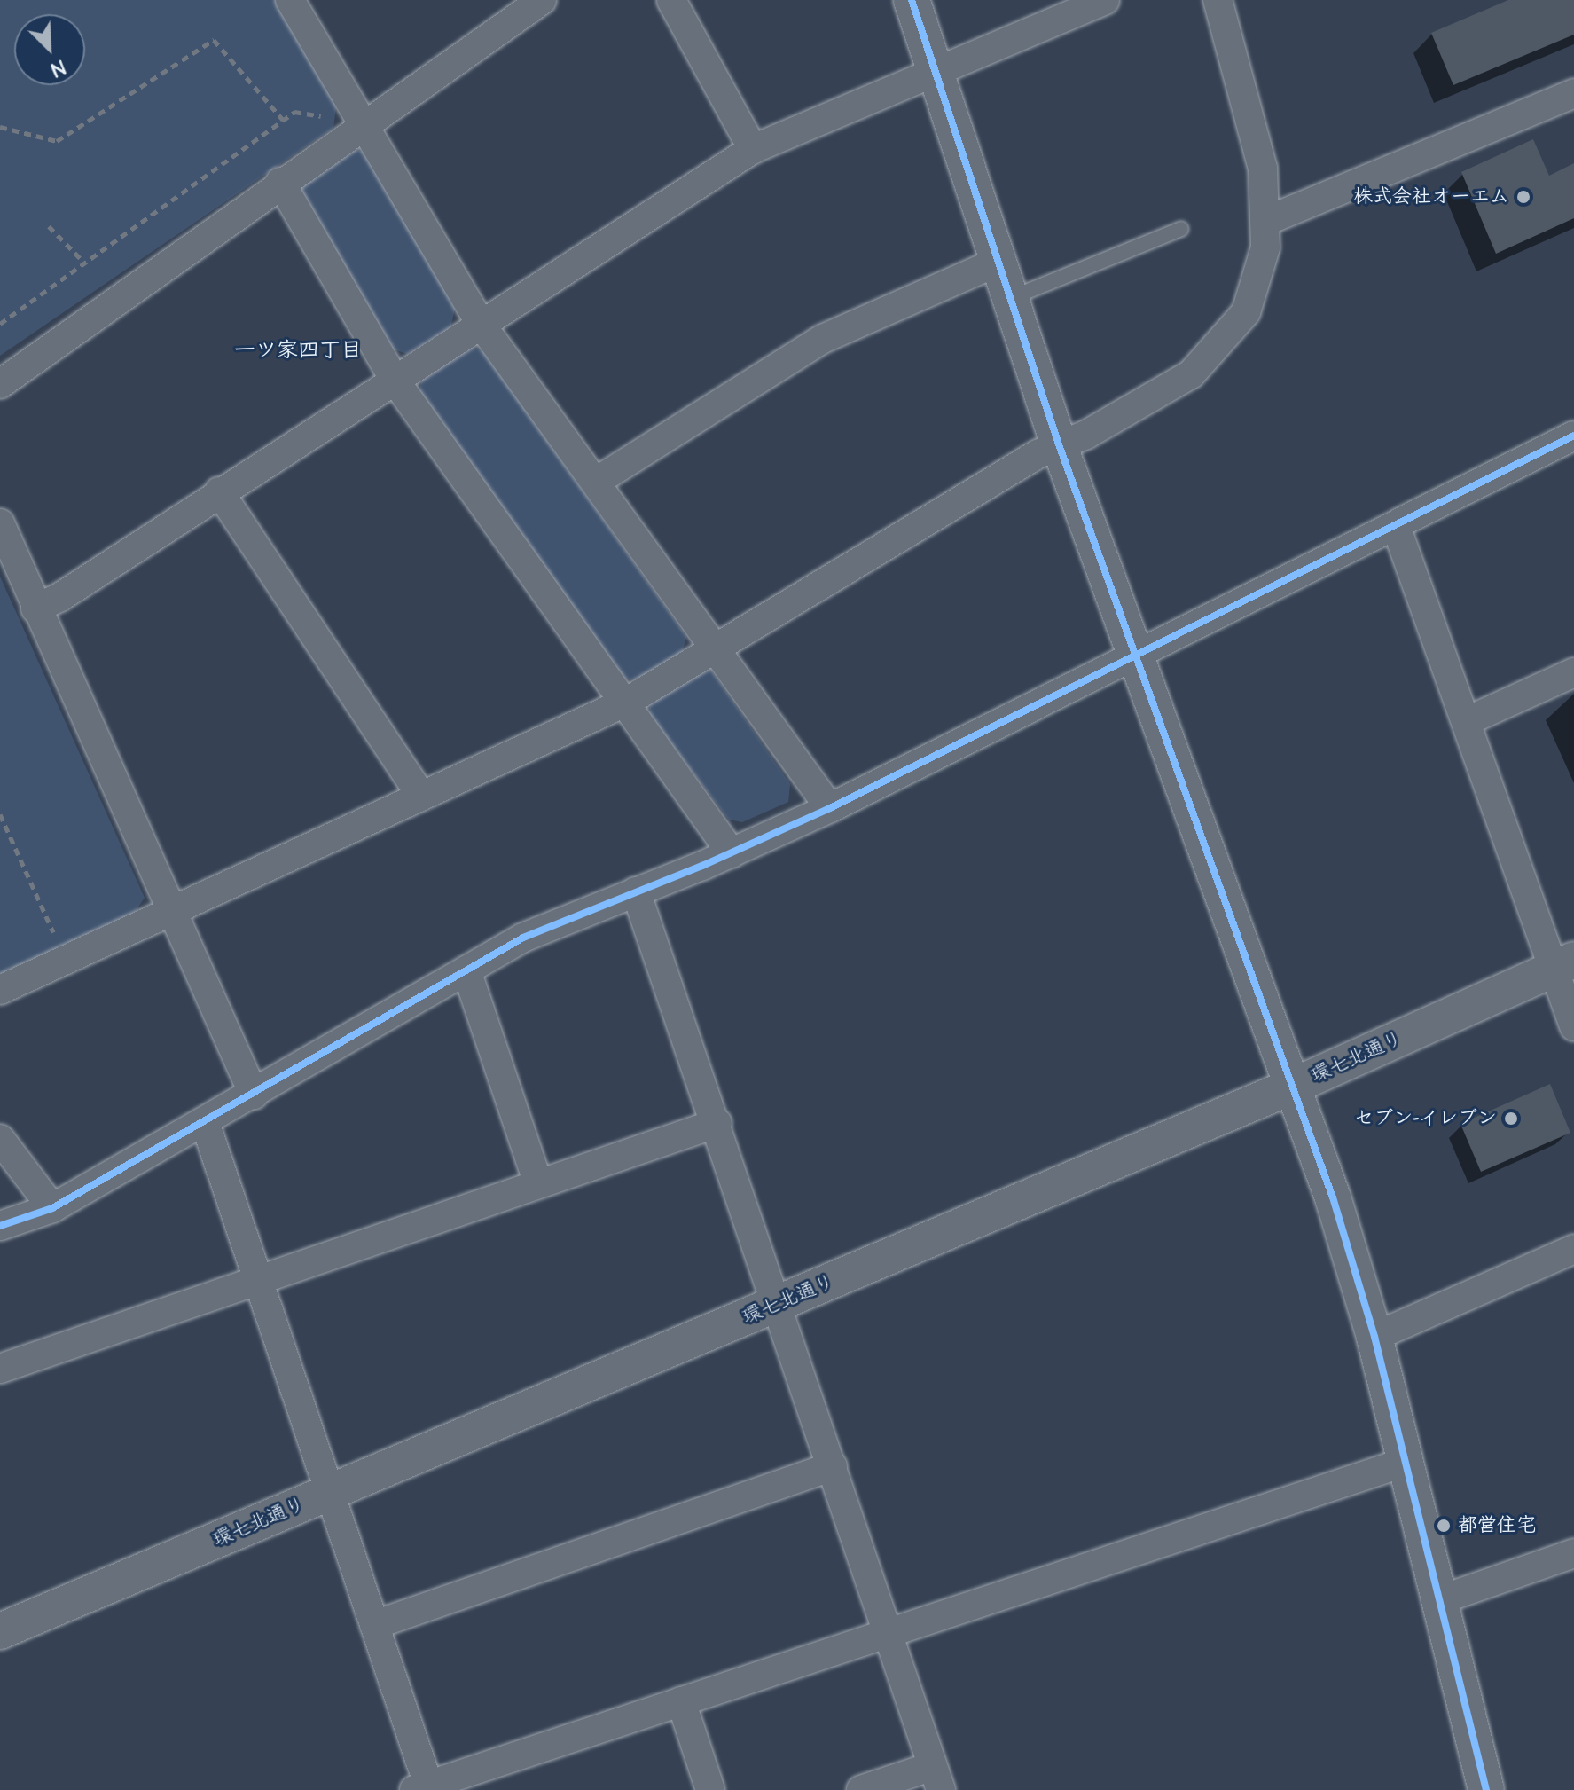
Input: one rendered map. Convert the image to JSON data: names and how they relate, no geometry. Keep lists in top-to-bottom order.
{
  "streets": {
    "street": ["環七北通り"]
  },
  "districts": ["一ツ家四丁目"],
  "places": ["株式会社オーエム", "セブン-イレブン", "都営住宅"],
  "north": "bottom right"
}
